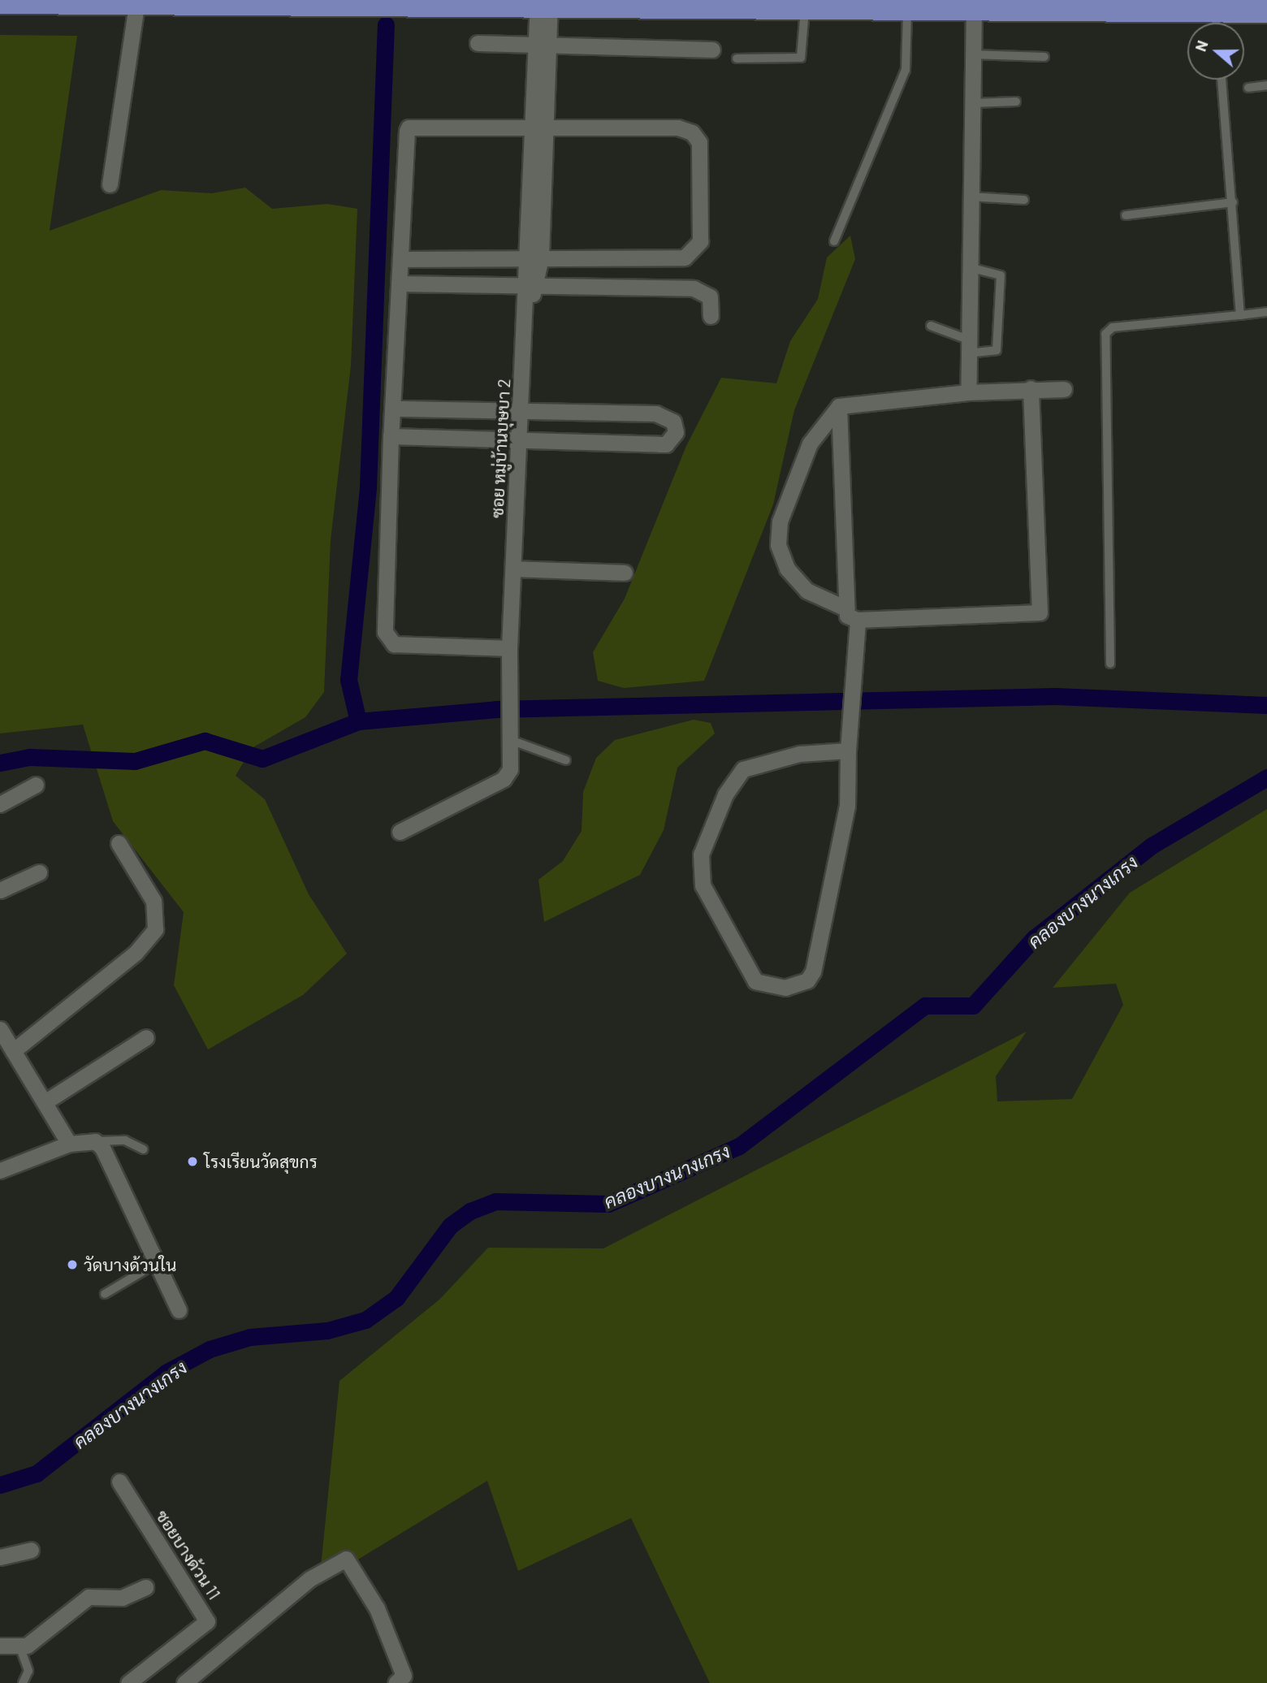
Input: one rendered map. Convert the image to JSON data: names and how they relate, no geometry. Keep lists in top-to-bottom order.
{
  "streets": {
    "street": ["ซอย หมู่บ้านบุษบา 2", "ซอยบางด้วน 11"]
  },
  "water": ["คลองบางนางเกรง"],
  "places": ["โรงเรียนวัดสุขกร", "วัดบางด้วนใน"],
  "north": "left"
}
